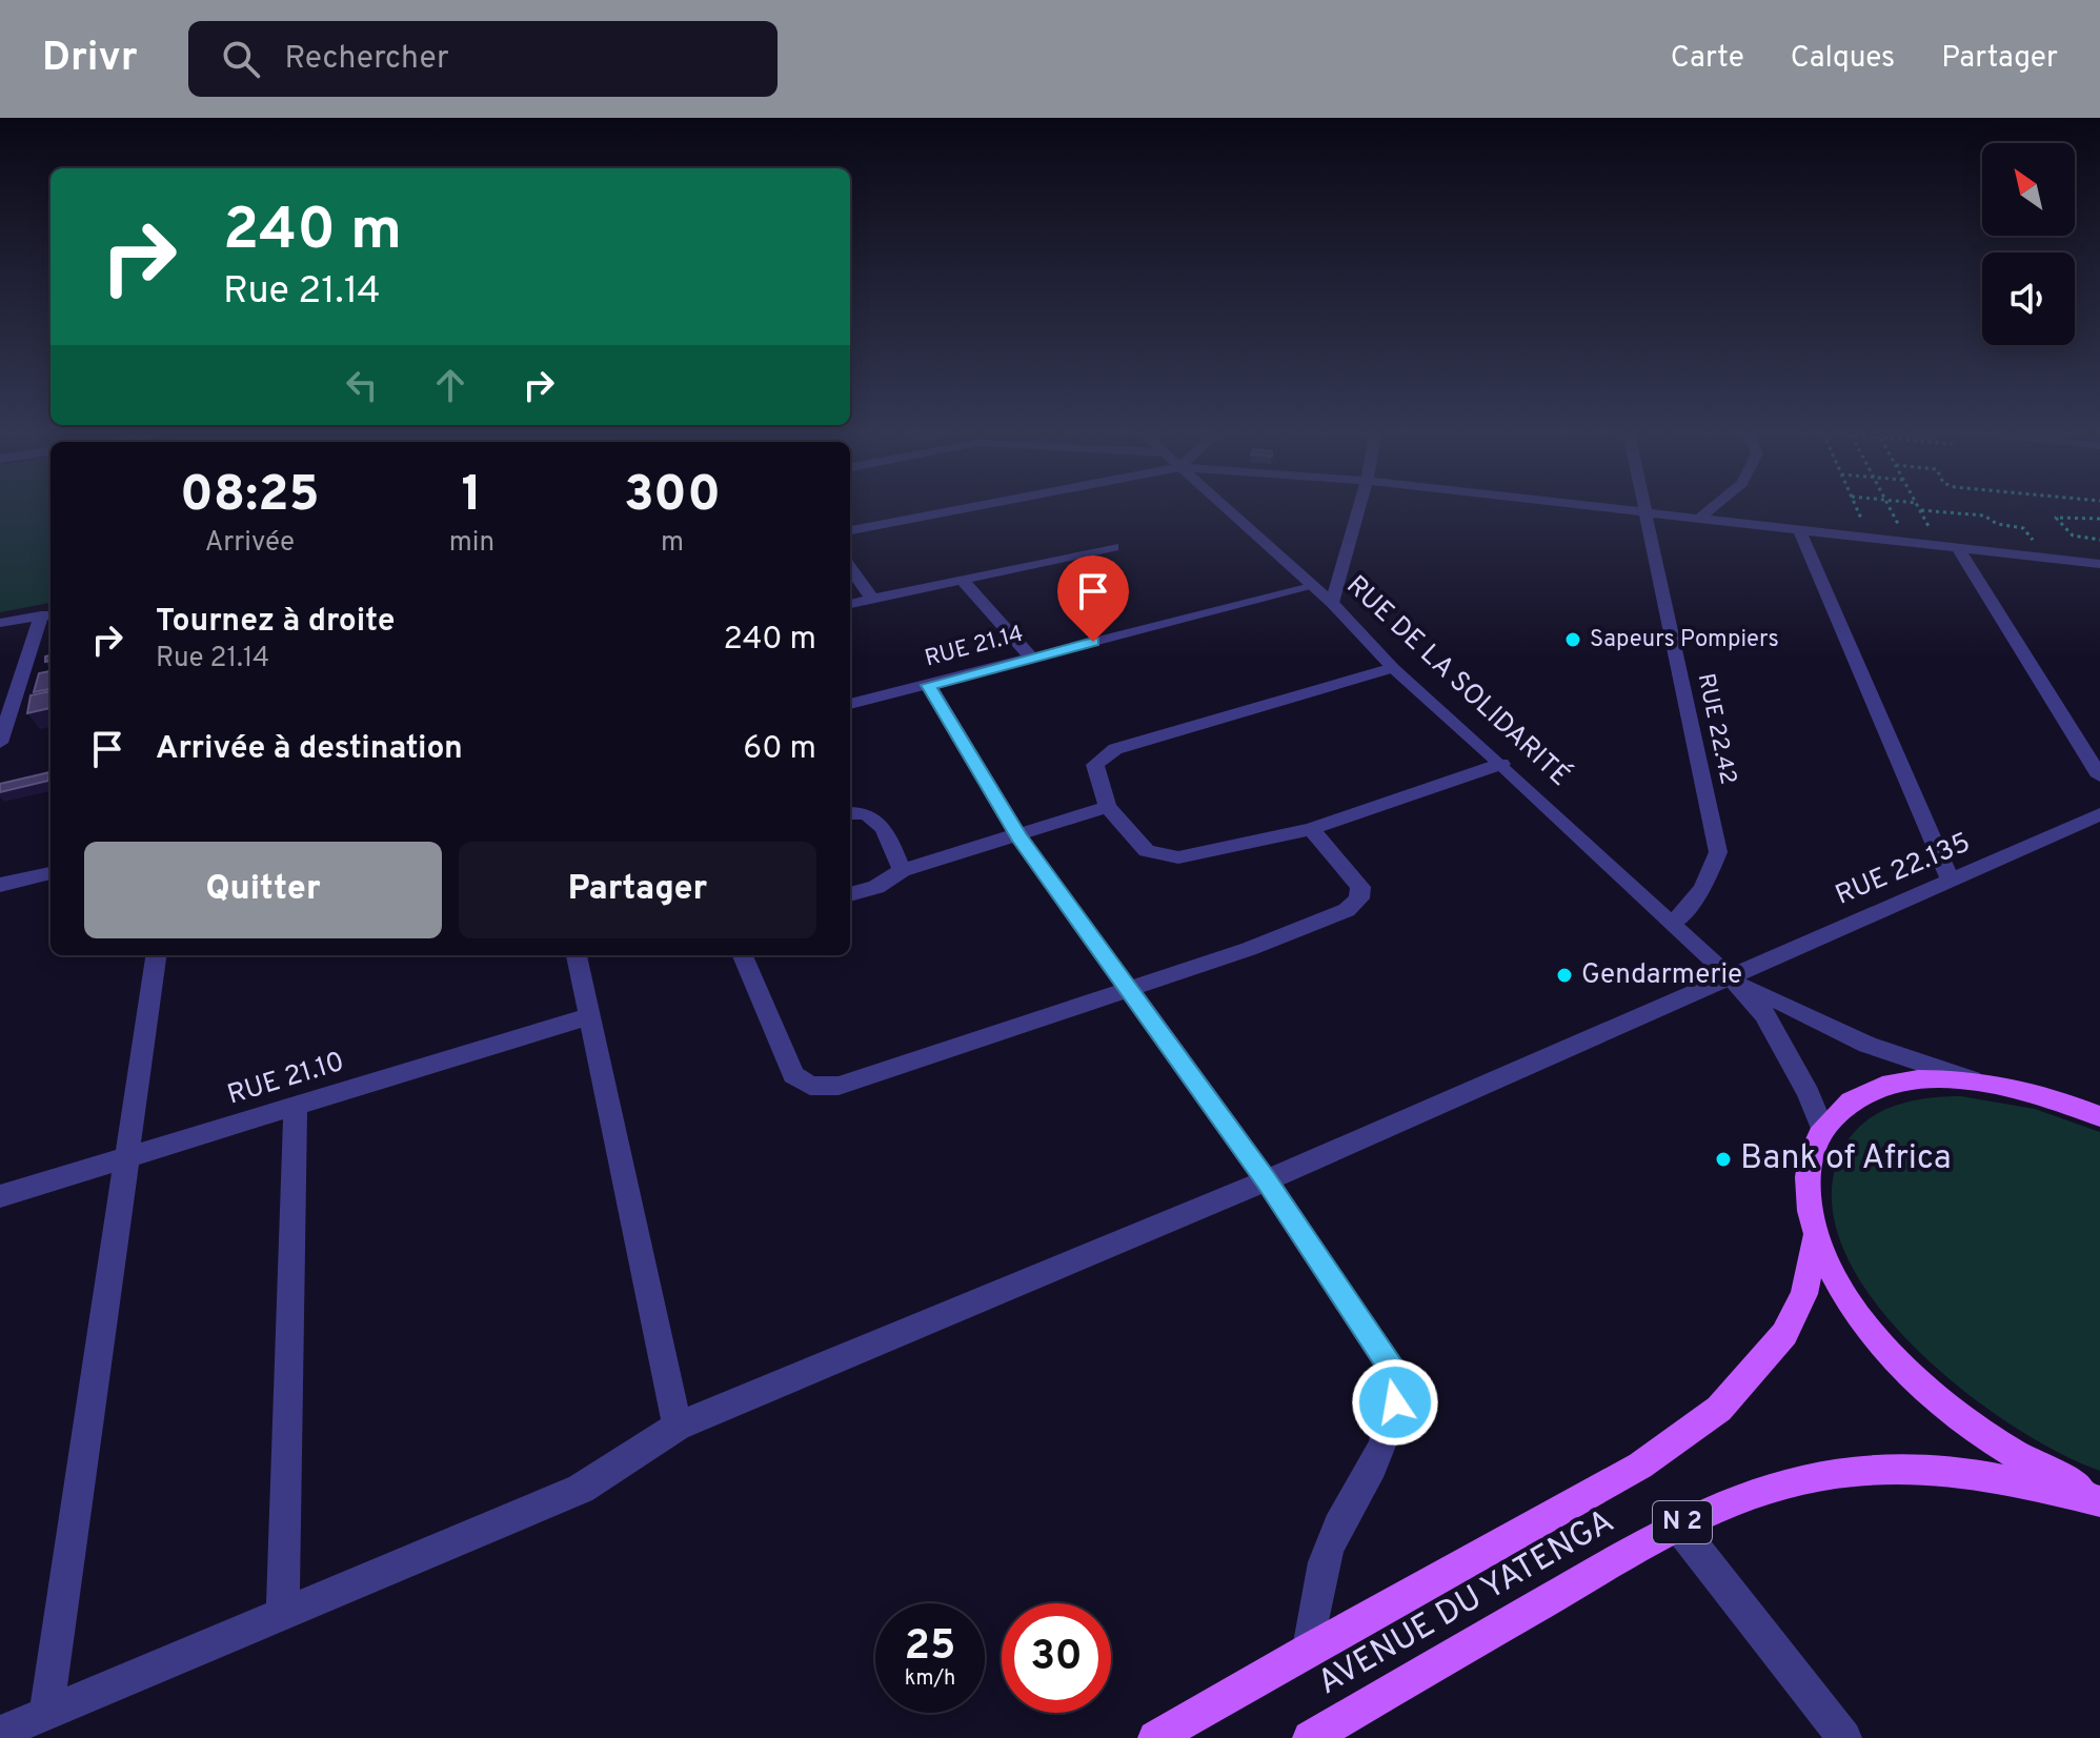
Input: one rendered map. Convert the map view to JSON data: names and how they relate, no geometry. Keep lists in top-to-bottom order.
{
  "streets": {
    "main road": ["N 2", "AVENUE DU YATENGA"],
    "street": [
      "RUE 21.14",
      "RUE DE LA SOLIDARITÉ",
      "RUE 22.42",
      "RUE 22.135",
      "RUE 21.10"
    ]
  },
  "crossings": [
    ["RUE 21.14", "RUE DE LA SOLIDARITÉ"],
    ["RUE DE LA SOLIDARITÉ", "RUE 22.42"],
    ["RUE DE LA SOLIDARITÉ", "RUE 22.135"],
    ["RUE DE LA SOLIDARITÉ", "N 2"],
    ["N 2", "AVENUE DU YATENGA"]
  ],
  "places": ["Sapeurs Pompiers", "Gendarmerie", "Bank of Africa"],
  "north": "top left",
  "page": {
    "header": "Drivr",
    "search": "Rechercher",
    "nav": ["Carte", "Calques", "Partager"],
    "turn": ["240 m", "Rue 21.14"],
    "eta": [
      "08:25",
      "Arrivée",
      "1",
      "min",
      "300",
      "m"
    ],
    "list": [
      {
        "name": "Tournez à droite",
        "note": "Rue 21.14",
        "value": "240 m"
      },
      {
        "name": "Arrivée à destination",
        "value": "60 m"
      }
    ],
    "buttons": ["Quitter", "Partager"],
    "speed": "25 km/h",
    "limit": "30"
  }
}
